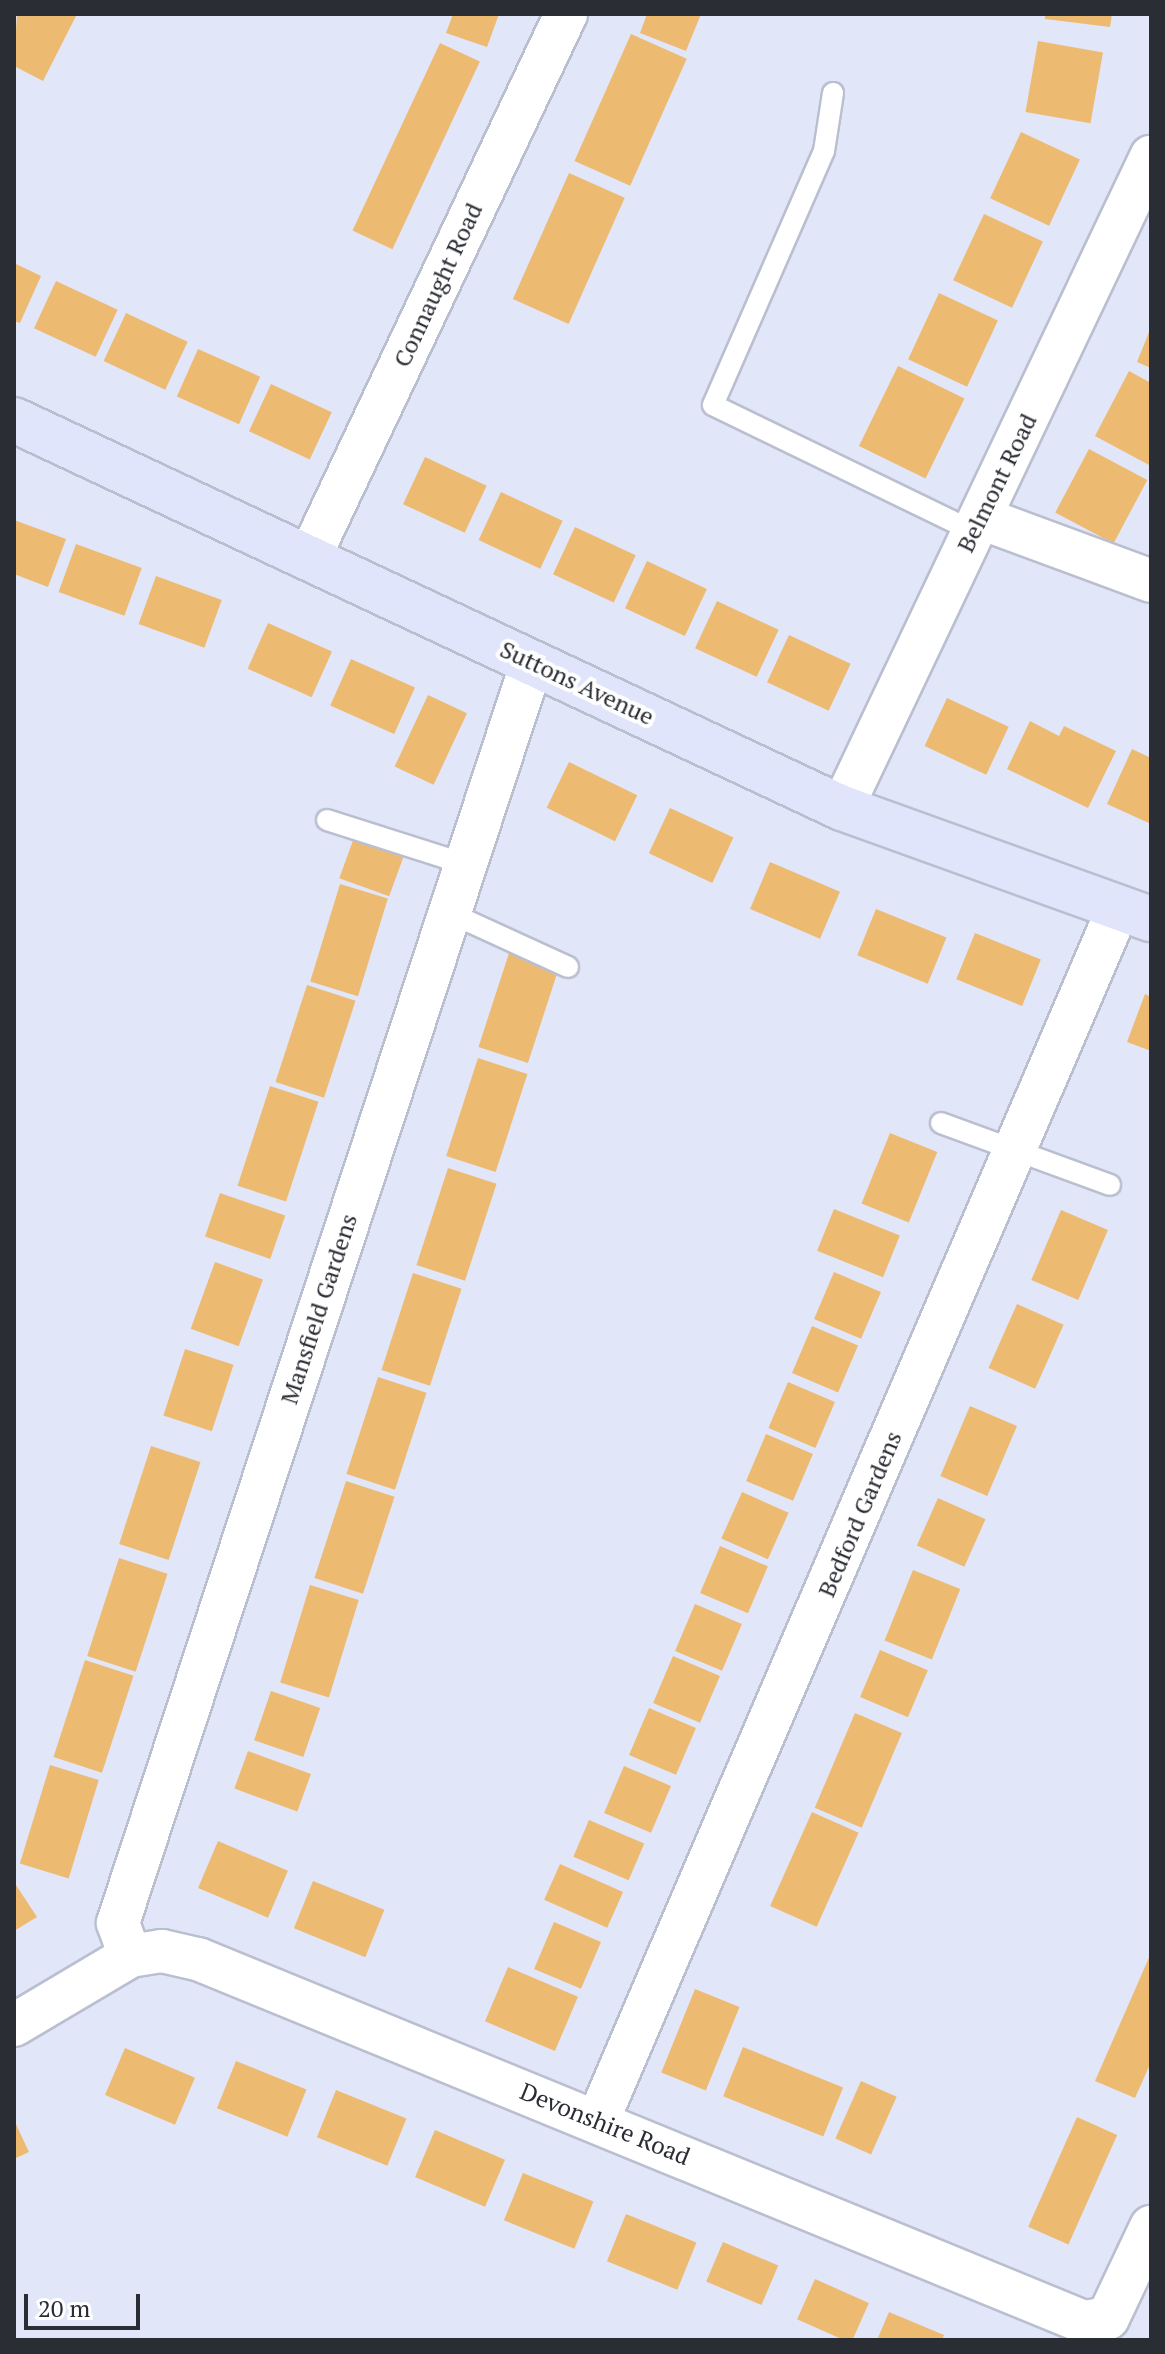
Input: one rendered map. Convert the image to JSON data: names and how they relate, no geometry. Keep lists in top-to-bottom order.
{
  "streets": {
    "street": [
      "Connaught Road",
      "Belmont Road",
      "Suttons Avenue",
      "Mansfield Gardens",
      "Bedford Gardens",
      "Devonshire Road"
    ]
  },
  "crossings": [
    ["Connaught Road", "Suttons Avenue"],
    ["Belmont Road", "Suttons Avenue"],
    ["Suttons Avenue", "Mansfield Gardens"],
    ["Suttons Avenue", "Bedford Gardens"],
    ["Mansfield Gardens", "Devonshire Road"],
    ["Bedford Gardens", "Devonshire Road"]
  ],
  "scale_bar": "20 m"
}
